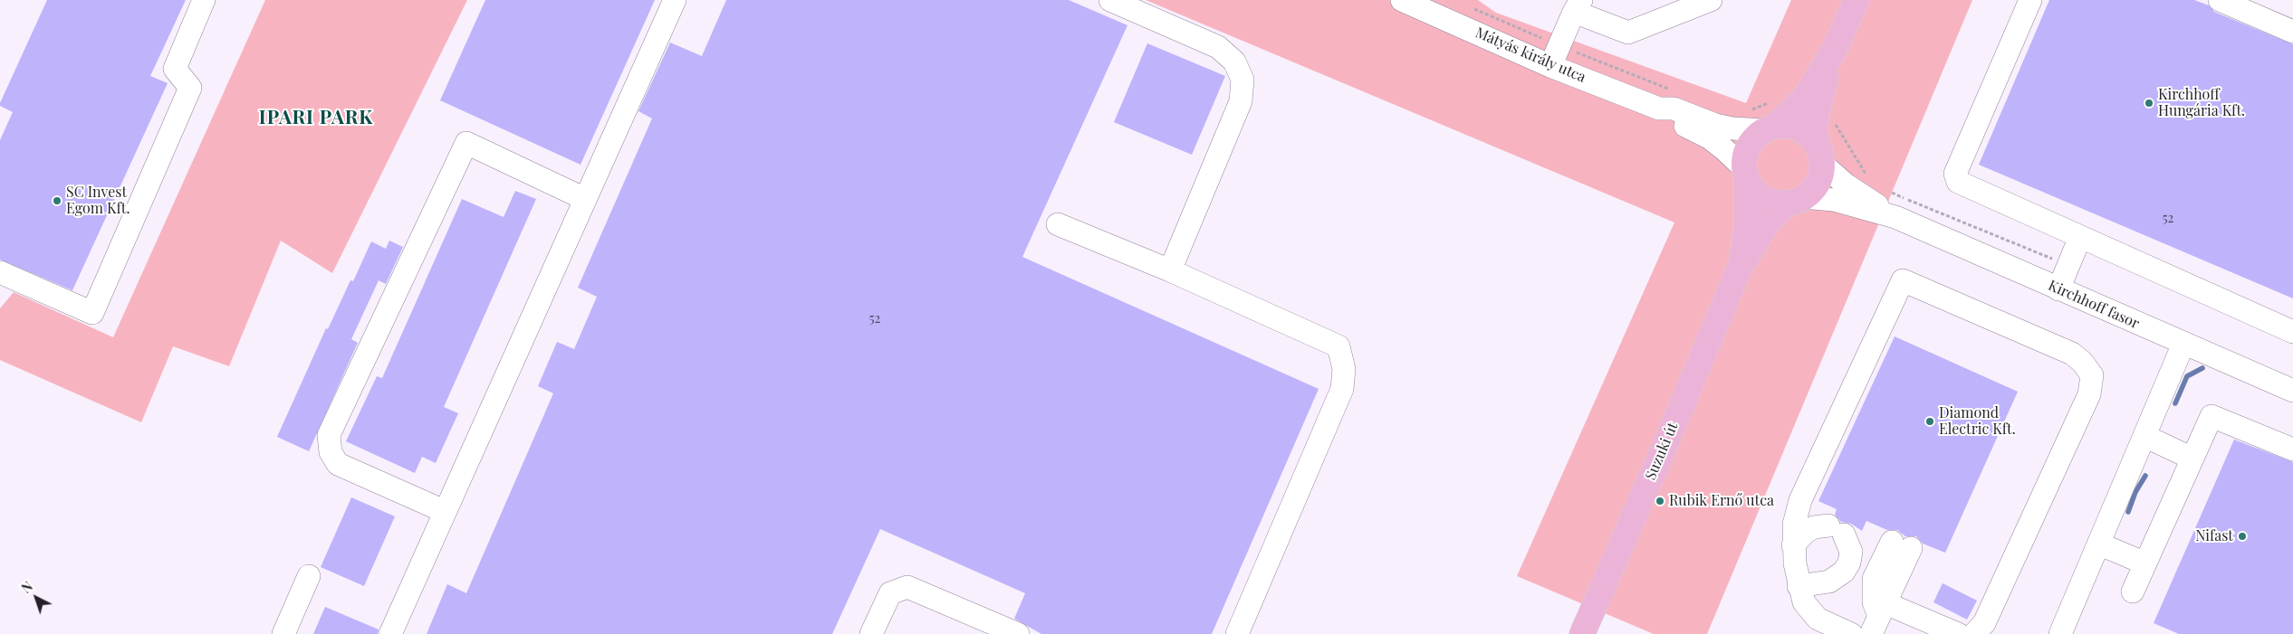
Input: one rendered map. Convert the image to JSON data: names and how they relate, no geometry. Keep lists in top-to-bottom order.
{
  "streets": {
    "main road": ["Suzuki út"],
    "street": ["Mátyás király utca", "Kirchhoff fasor"]
  },
  "crossings": [
    ["Mátyás király utca", "Kirchhoff fasor"]
  ],
  "districts": ["IPARI PARK"],
  "places": [
    "Kirchhoff Hungária Kft.",
    "SC Invest Egom Kft.",
    "Diamond Electric Kft.",
    "Rubik Ernő utca",
    "Nifast"
  ],
  "house_numbers": ["52", "52"],
  "north": "top left"
}
